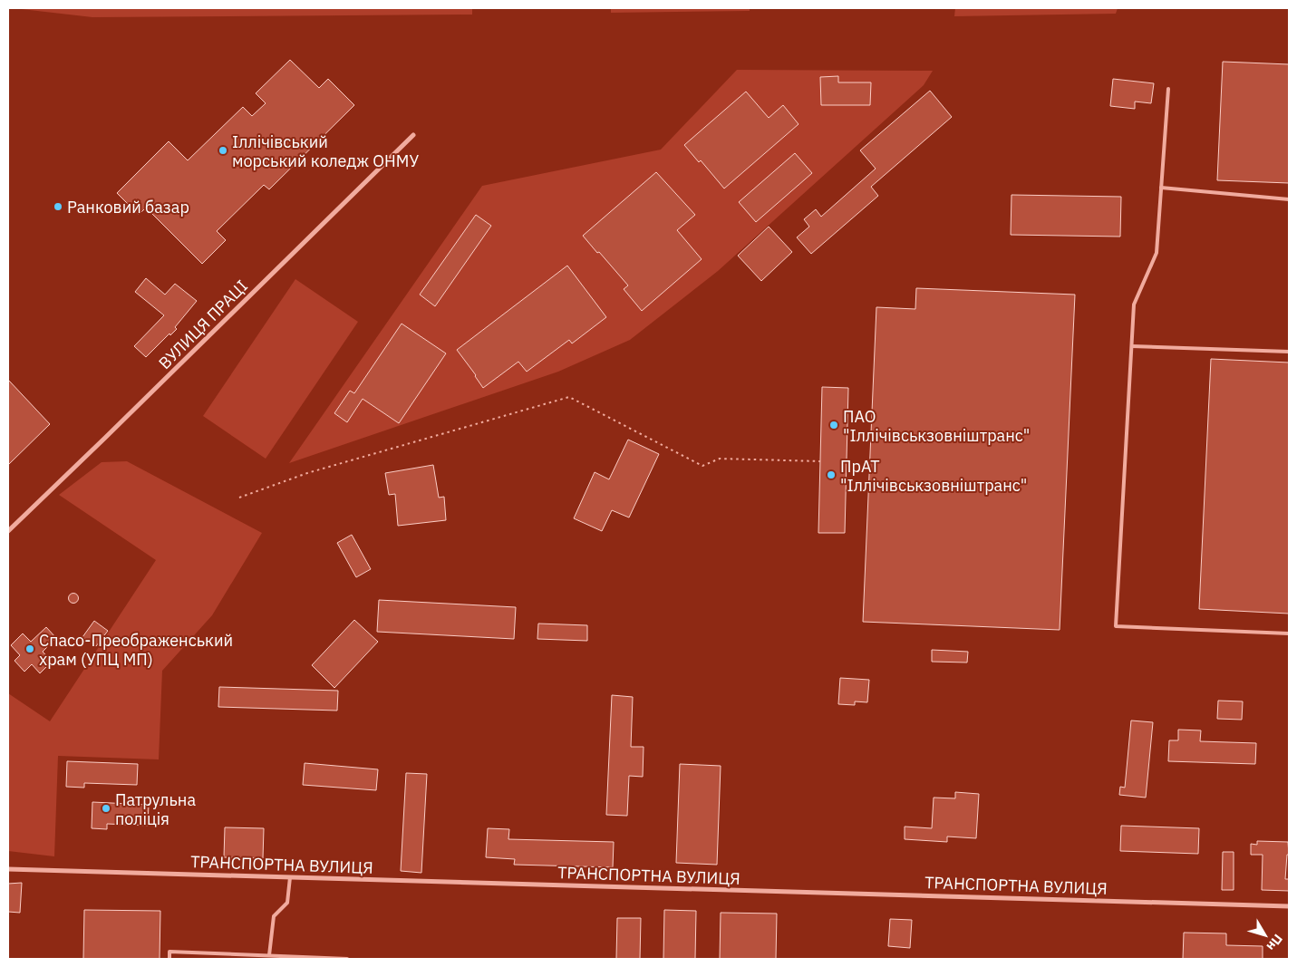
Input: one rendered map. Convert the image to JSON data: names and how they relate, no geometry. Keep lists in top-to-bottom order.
{
  "streets": {
    "street": ["ВУЛИЦЯ ПРАЦІ", "ТРАНСПОРТНА ВУЛИЦЯ"]
  },
  "places": [
    "Іллічівський морський коледж ОНМУ",
    "Ранковий базар",
    "ПАО \"Іллічівськзовніштранс\"",
    "ПрАТ \"Іллічівськзовніштранс\"",
    "Спасо-Преображенський храм (УПЦ МП)",
    "Патрульна поліція"
  ],
  "north": "bottom right"
}
